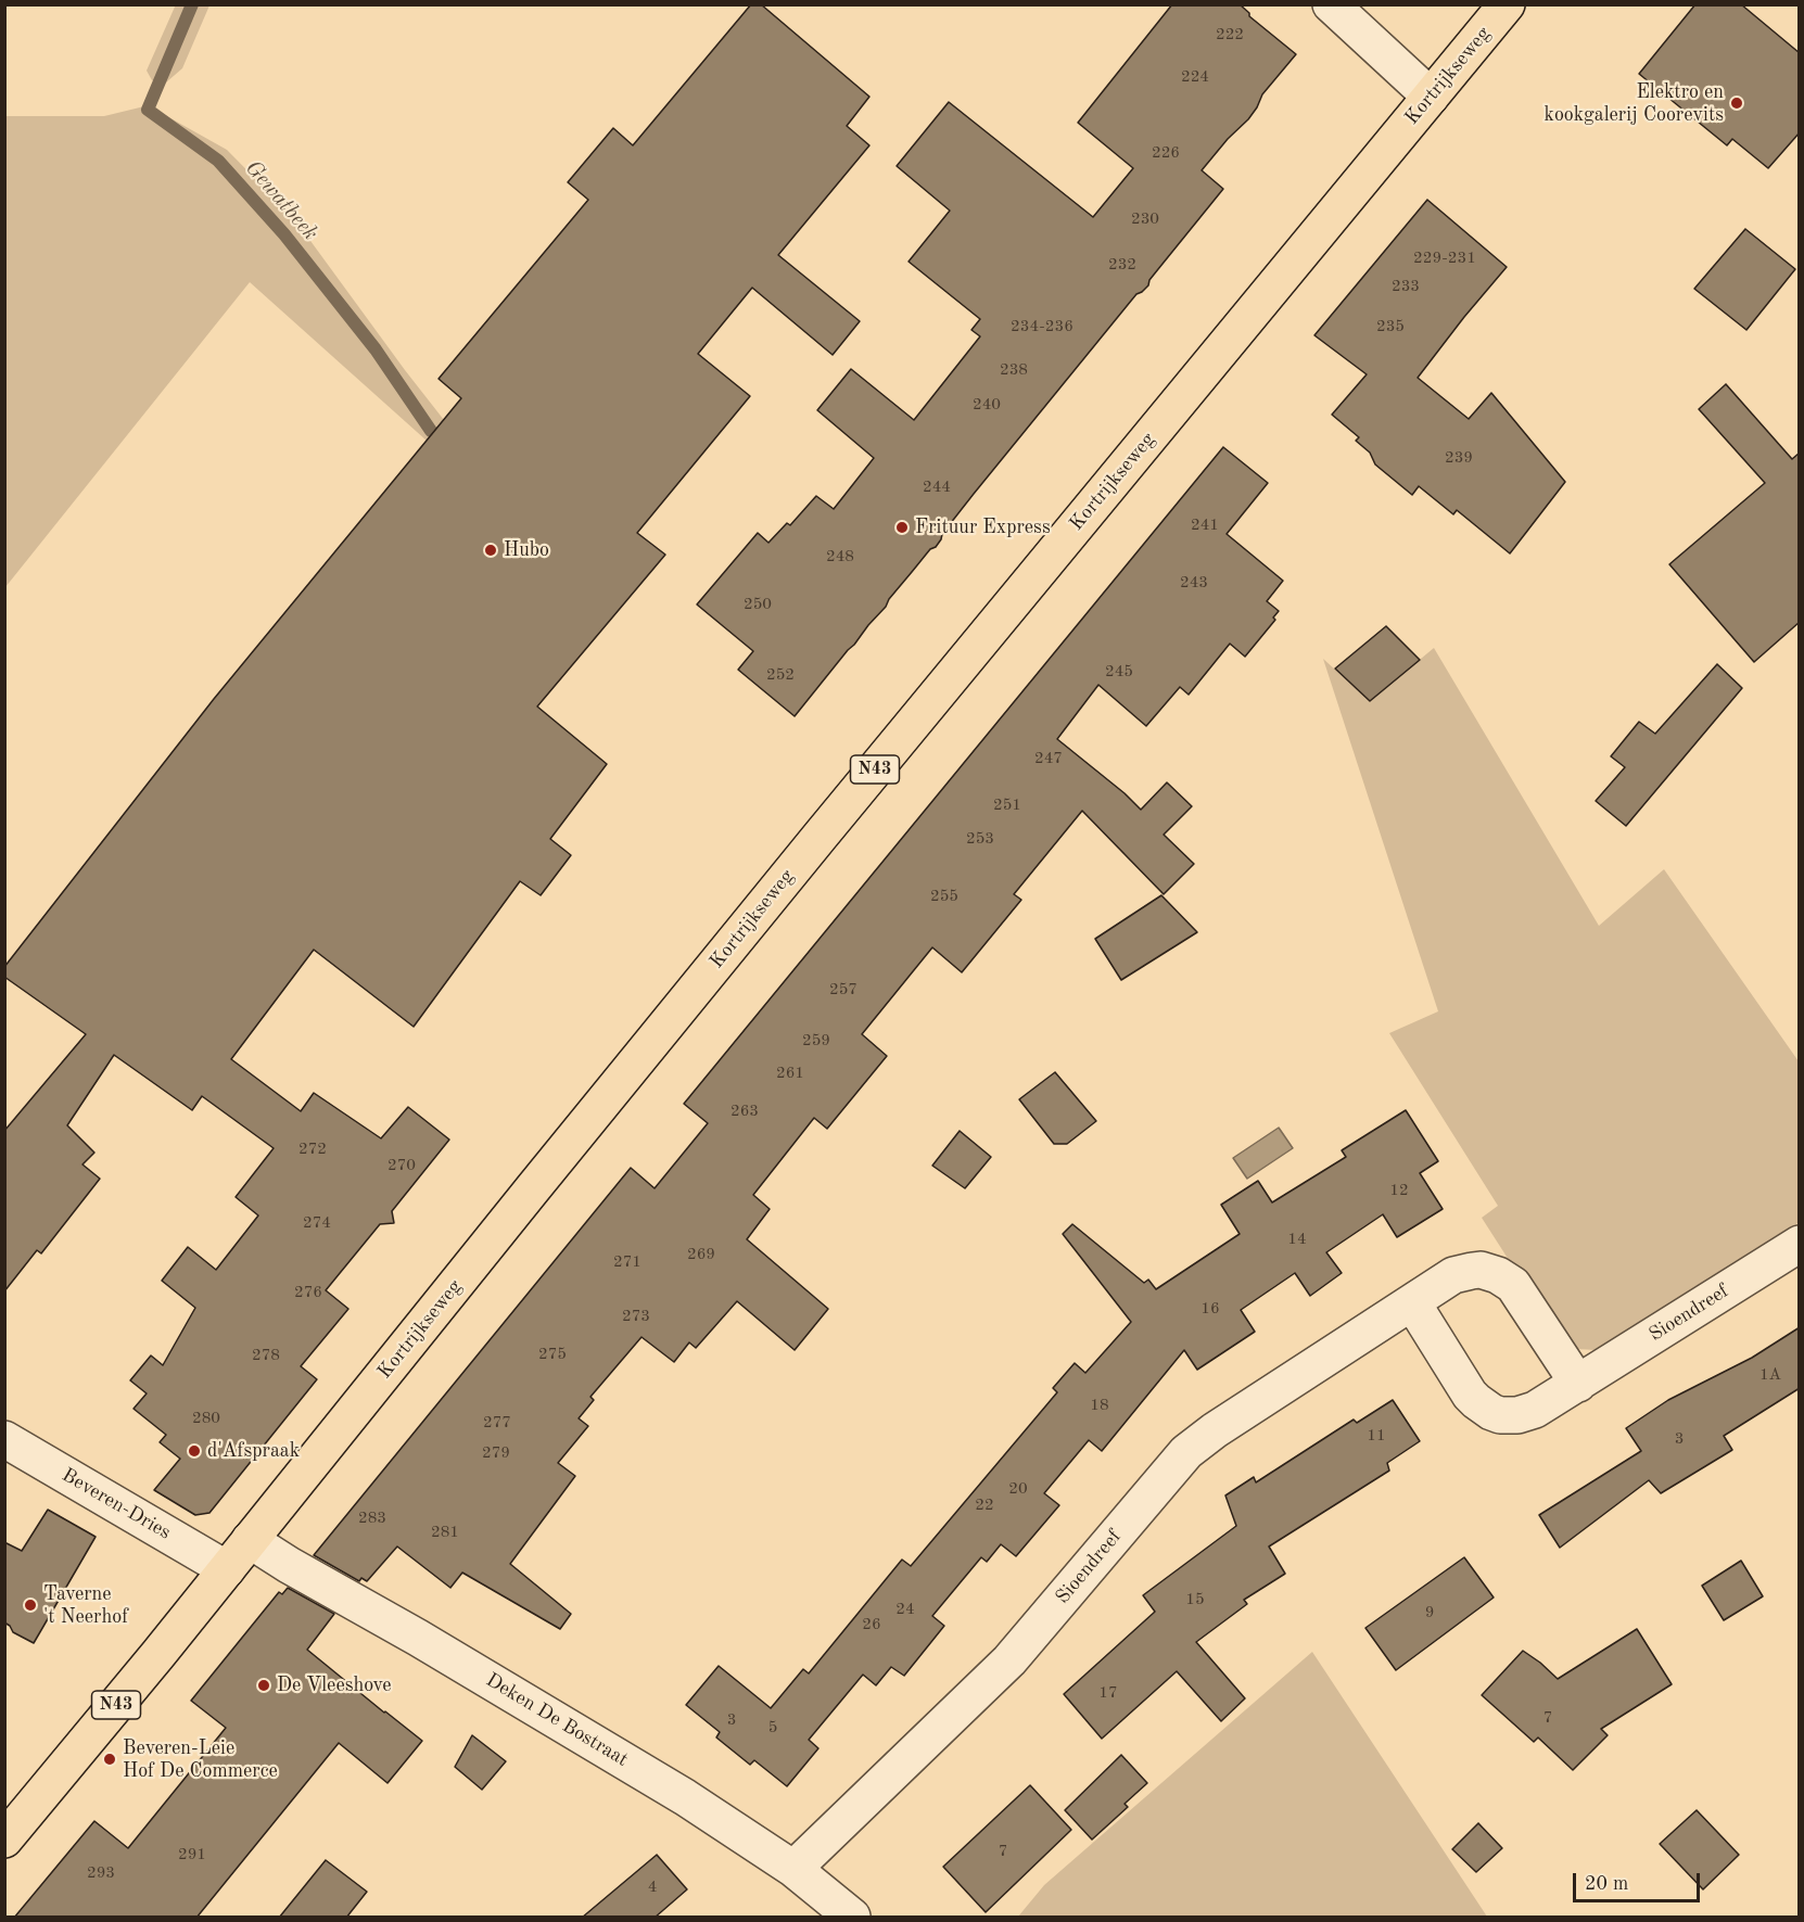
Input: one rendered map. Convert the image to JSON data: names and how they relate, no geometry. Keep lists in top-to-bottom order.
{
  "streets": {
    "main road": ["Kortrijkseweg", "N43"],
    "street": ["Sioendreef", "Beveren-Dries", "Deken De Bostraat"]
  },
  "crossings": [
    ["Kortrijkseweg", "Beveren-Dries"],
    ["Kortrijkseweg", "Deken De Bostraat"],
    ["Sioendreef", "Deken De Bostraat"]
  ],
  "water": ["Gewatbeek"],
  "places": [
    "Elektro en kookgalerij Coorevits",
    "Frituur Express",
    "Hubo",
    "d'Afspraak",
    "Taverne 't Neerhof",
    "De Vleeshove",
    "Beveren-Leie Hof De Commerce"
  ],
  "house_numbers": [
    "222",
    "224",
    "226",
    "230",
    "229-231",
    "232",
    "233",
    "234-236",
    "235",
    "238",
    "240",
    "239",
    "244",
    "241",
    "248",
    "243",
    "250",
    "245",
    "252",
    "247",
    "251",
    "253",
    "255",
    "257",
    "259",
    "261",
    "263",
    "272",
    "270",
    "12",
    "274",
    "14",
    "269",
    "271",
    "276",
    "16",
    "273",
    "275",
    "278",
    "1A",
    "18",
    "280",
    "277",
    "11",
    "3",
    "279",
    "20",
    "22",
    "283",
    "281",
    "15",
    "24",
    "9",
    "26",
    "17",
    "7",
    "3",
    "5",
    "7",
    "291",
    "293",
    "4"
  ],
  "scale_bar": "20 m"
}
